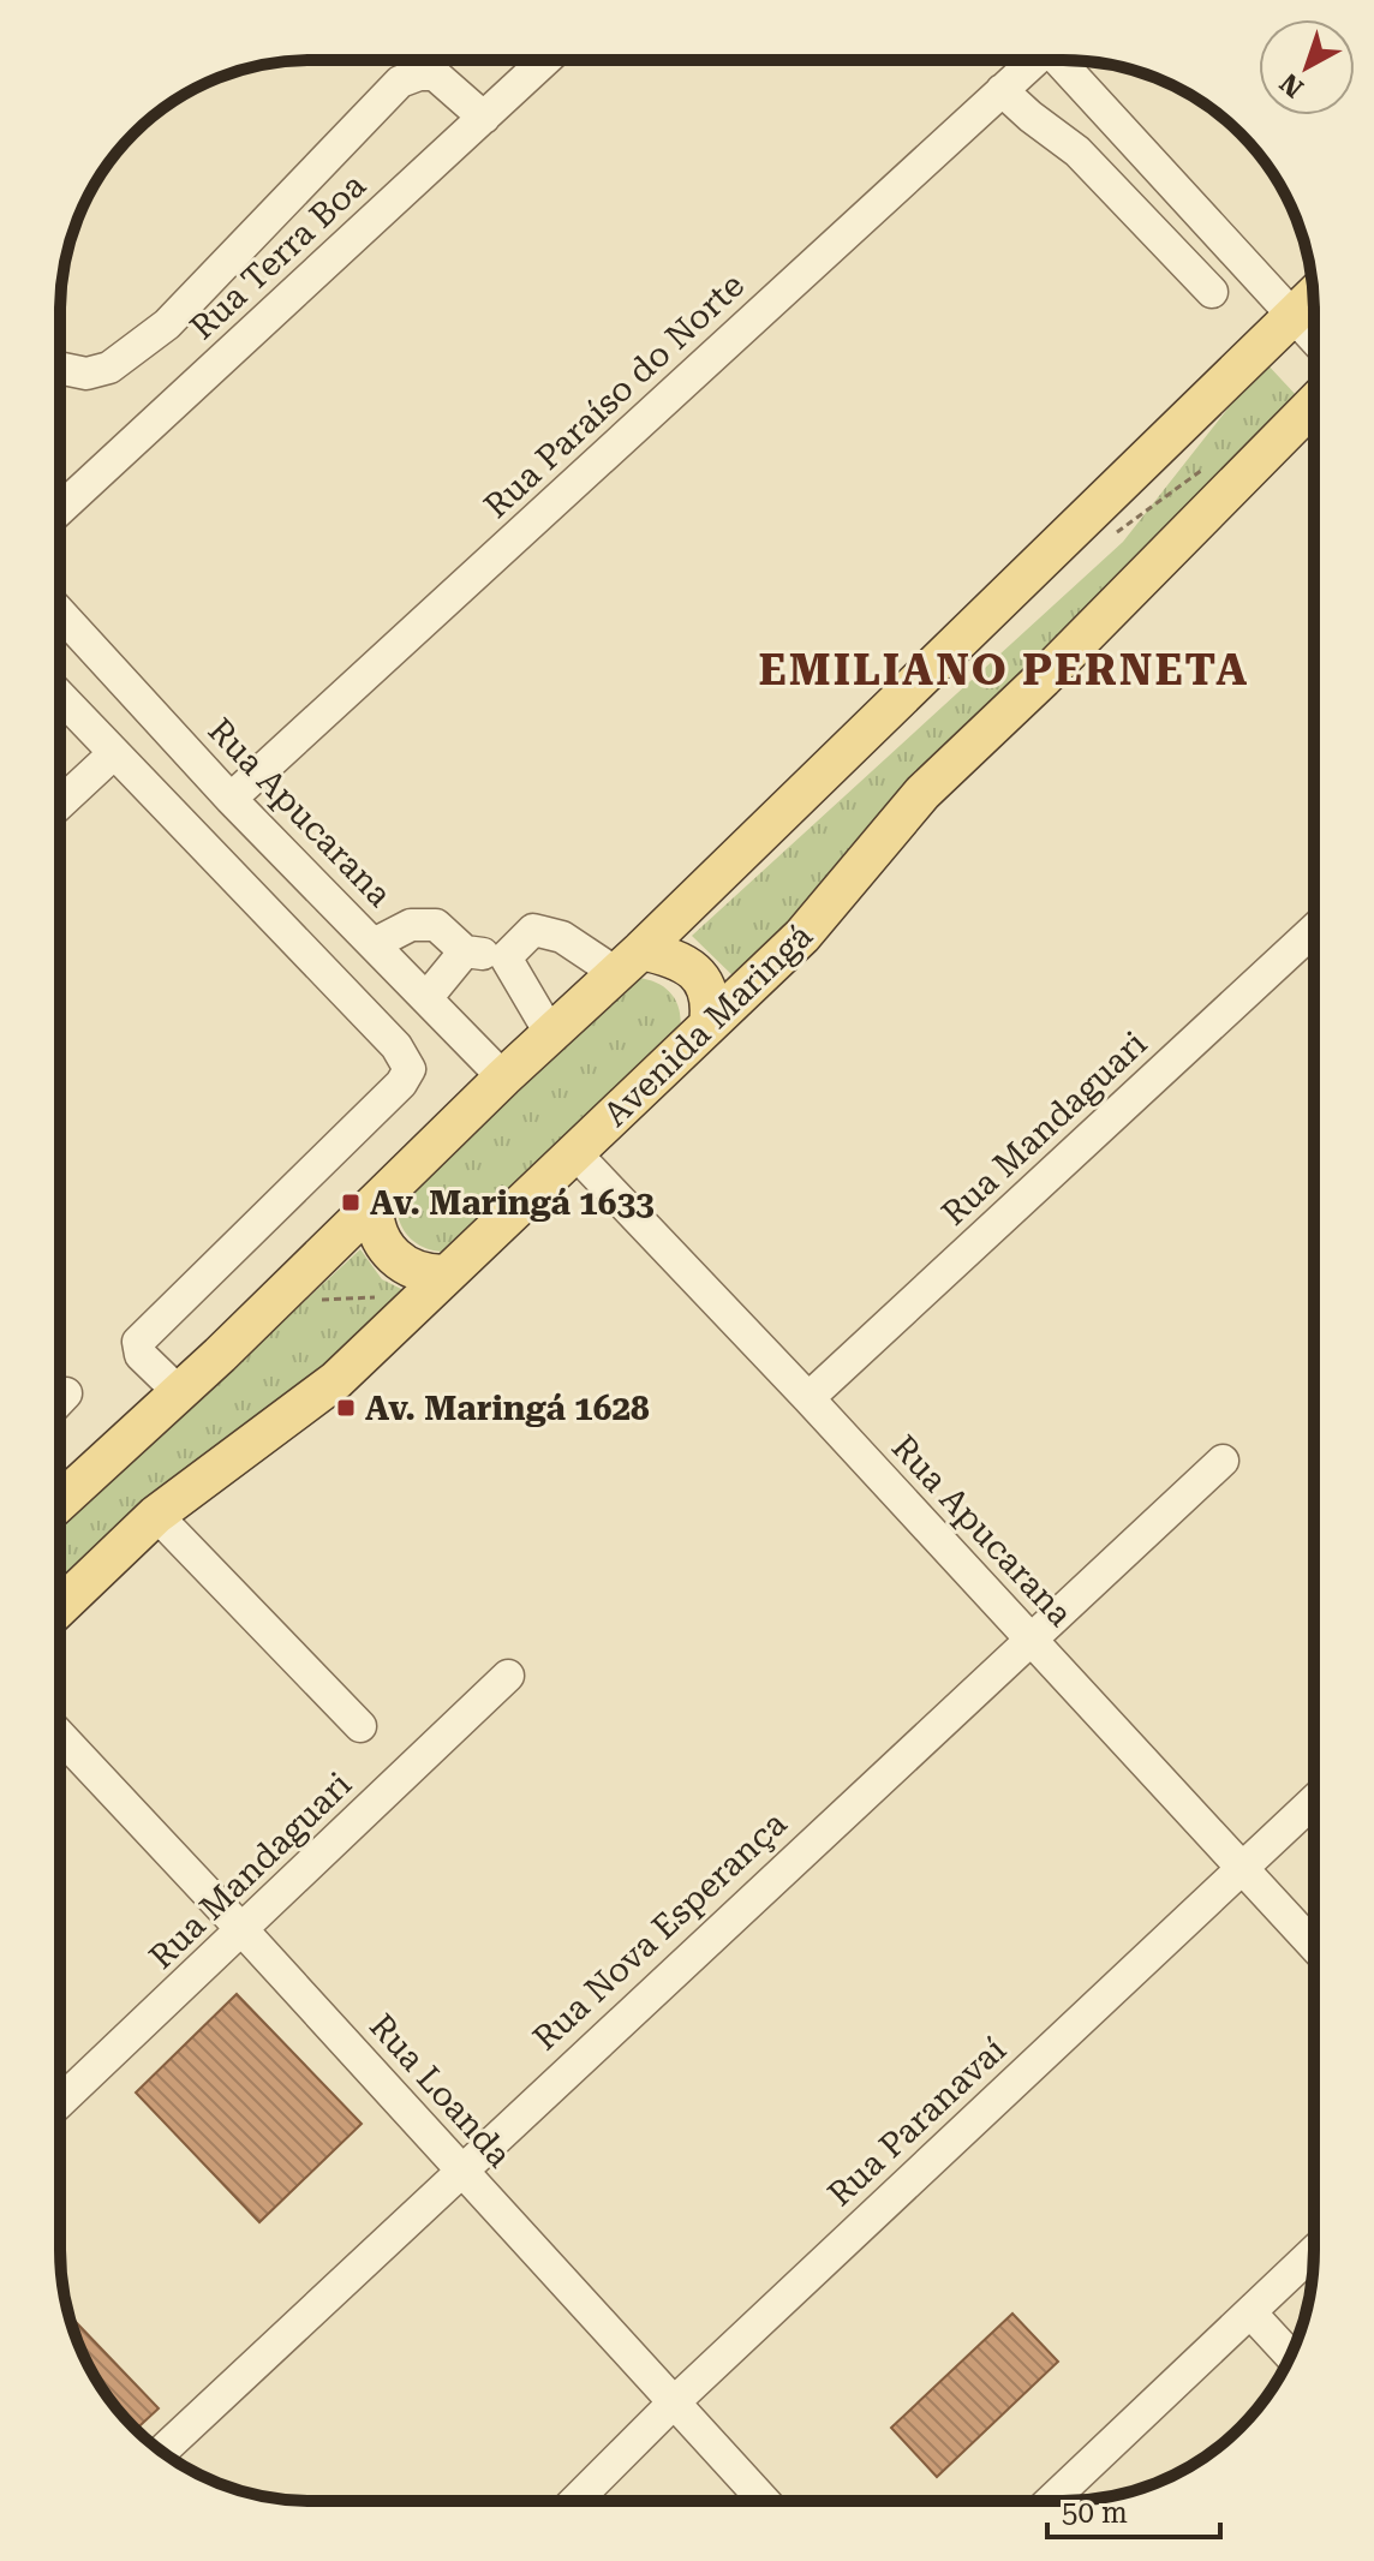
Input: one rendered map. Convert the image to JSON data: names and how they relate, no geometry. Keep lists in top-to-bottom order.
{
  "streets": {
    "main road": ["Avenida Maringá"],
    "street": [
      "Rua Terra Boa",
      "Rua Paraíso do Norte",
      "Rua Apucarana",
      "Rua Mandaguari",
      "Rua Nova Esperança",
      "Rua Loanda",
      "Rua Paranavaí"
    ]
  },
  "crossings": [
    ["Rua Paraíso do Norte", "Rua Apucarana"],
    ["Rua Apucarana", "Avenida Maringá"],
    ["Rua Apucarana", "Rua Mandaguari"],
    ["Rua Apucarana", "Rua Nova Esperança"],
    ["Rua Apucarana", "Rua Paranavaí"],
    ["Rua Mandaguari", "Rua Loanda"],
    ["Rua Nova Esperança", "Rua Loanda"],
    ["Rua Loanda", "Rua Paranavaí"]
  ],
  "districts": ["EMILIANO PERNETA"],
  "places": {
    "transit": ["Av. Maringá 1633", "Av. Maringá 1628"]
  },
  "scale_bar": "50 m",
  "north": "bottom left"
}
